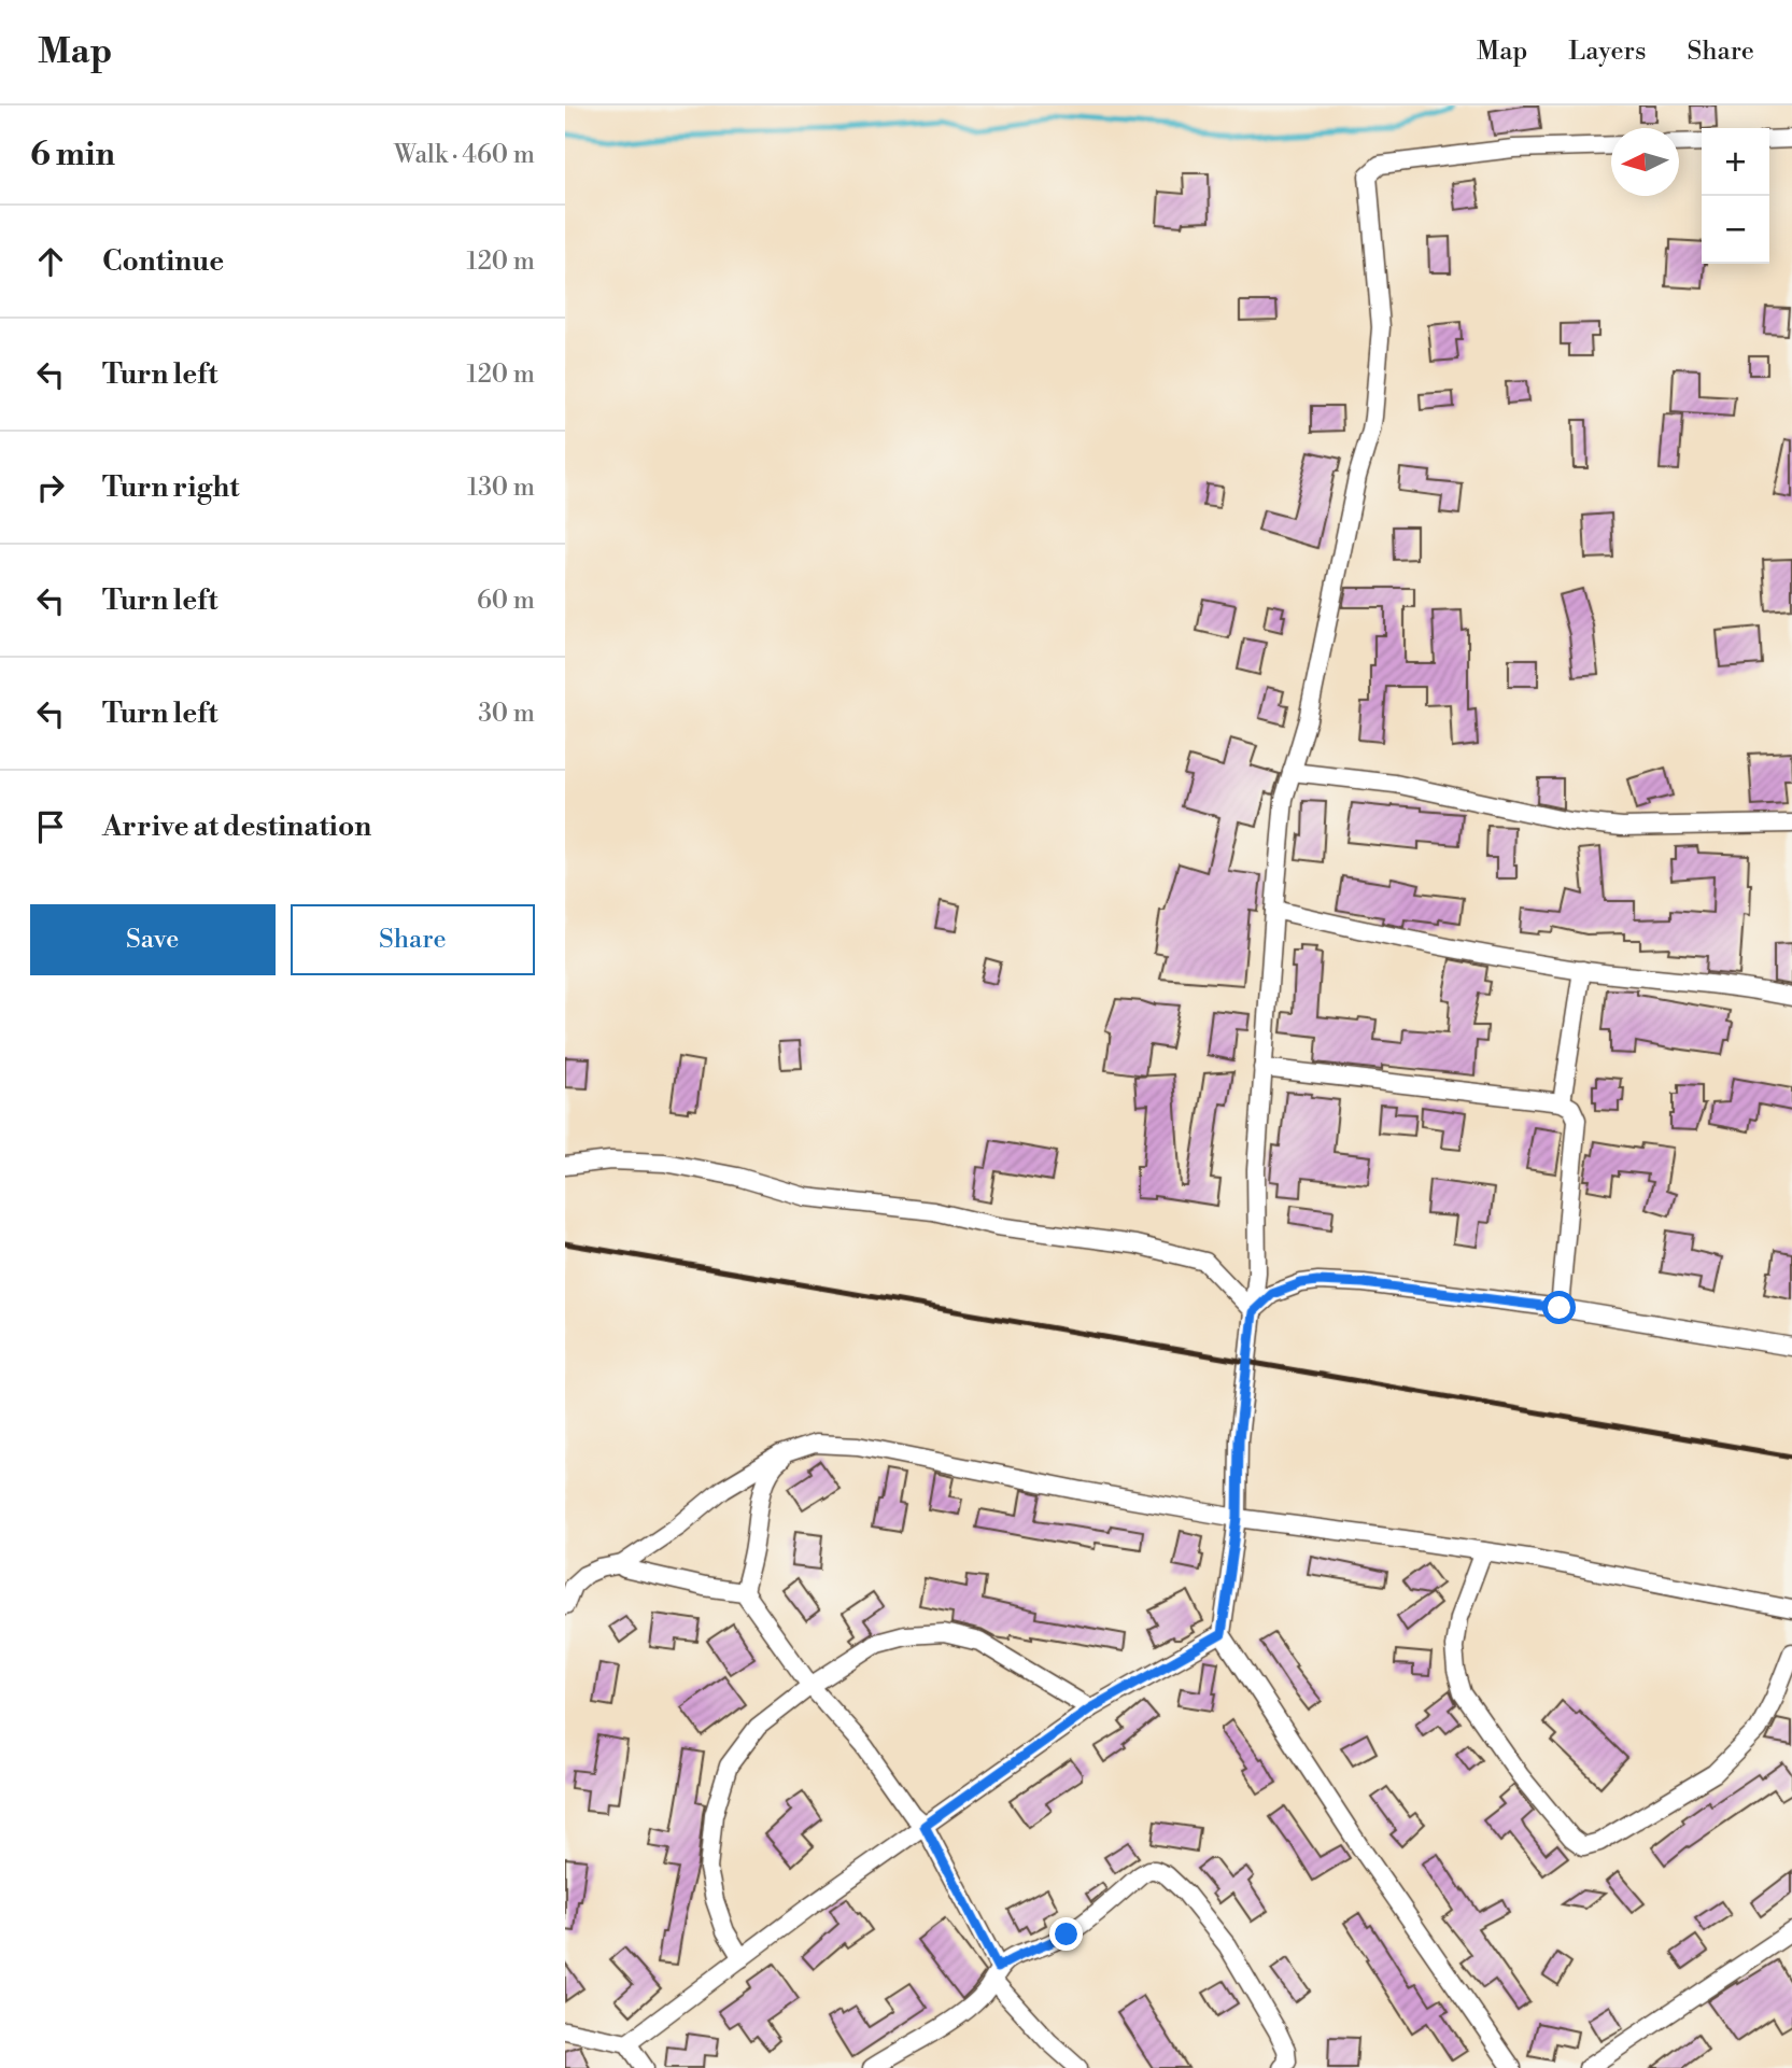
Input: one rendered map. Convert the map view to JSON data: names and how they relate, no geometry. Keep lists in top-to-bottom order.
{
  "north": "left",
  "page": {
    "header": "Map",
    "nav": ["Map", "Layers", "Share"],
    "heading": ["6 min", "Walk · 460 m"],
    "map_buttons": ["+", "−"],
    "list": [
      ["Continue", "120 m"],
      ["Turn left", "120 m"],
      ["Turn right", "130 m"],
      ["Turn left", "60 m"],
      ["Turn left", "30 m"],
      "Arrive at destination"
    ],
    "buttons": ["Save", "Share"]
  }
}
